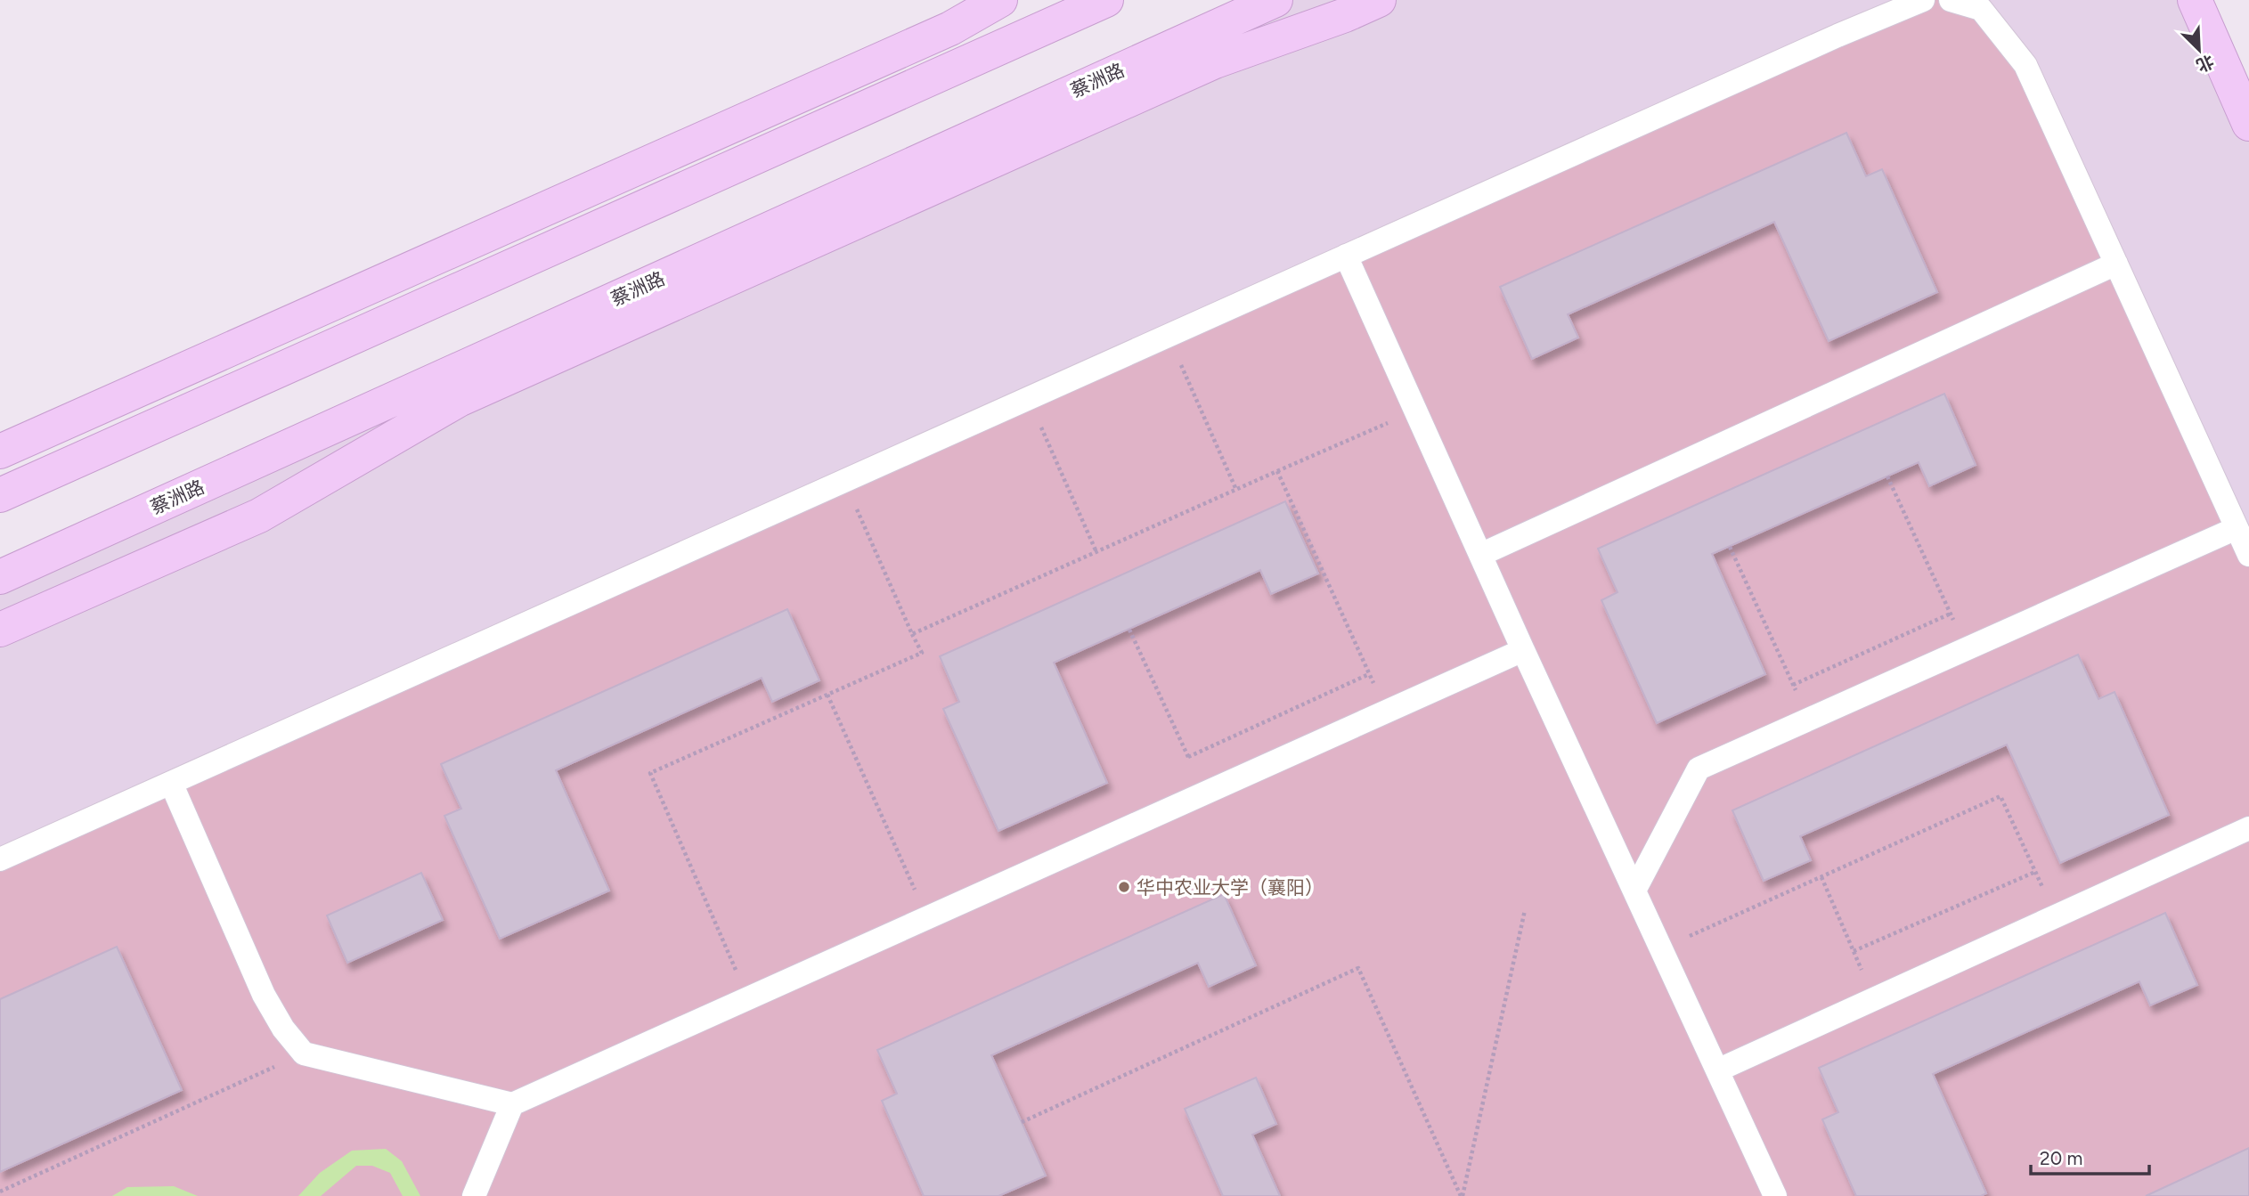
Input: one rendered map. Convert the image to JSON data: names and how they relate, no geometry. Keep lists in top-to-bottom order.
{
  "streets": {
    "main road": ["蔡洲路"]
  },
  "places": ["华中农业大学（襄阳）"],
  "scale_bar": "20 m",
  "north": "bottom right"
}
